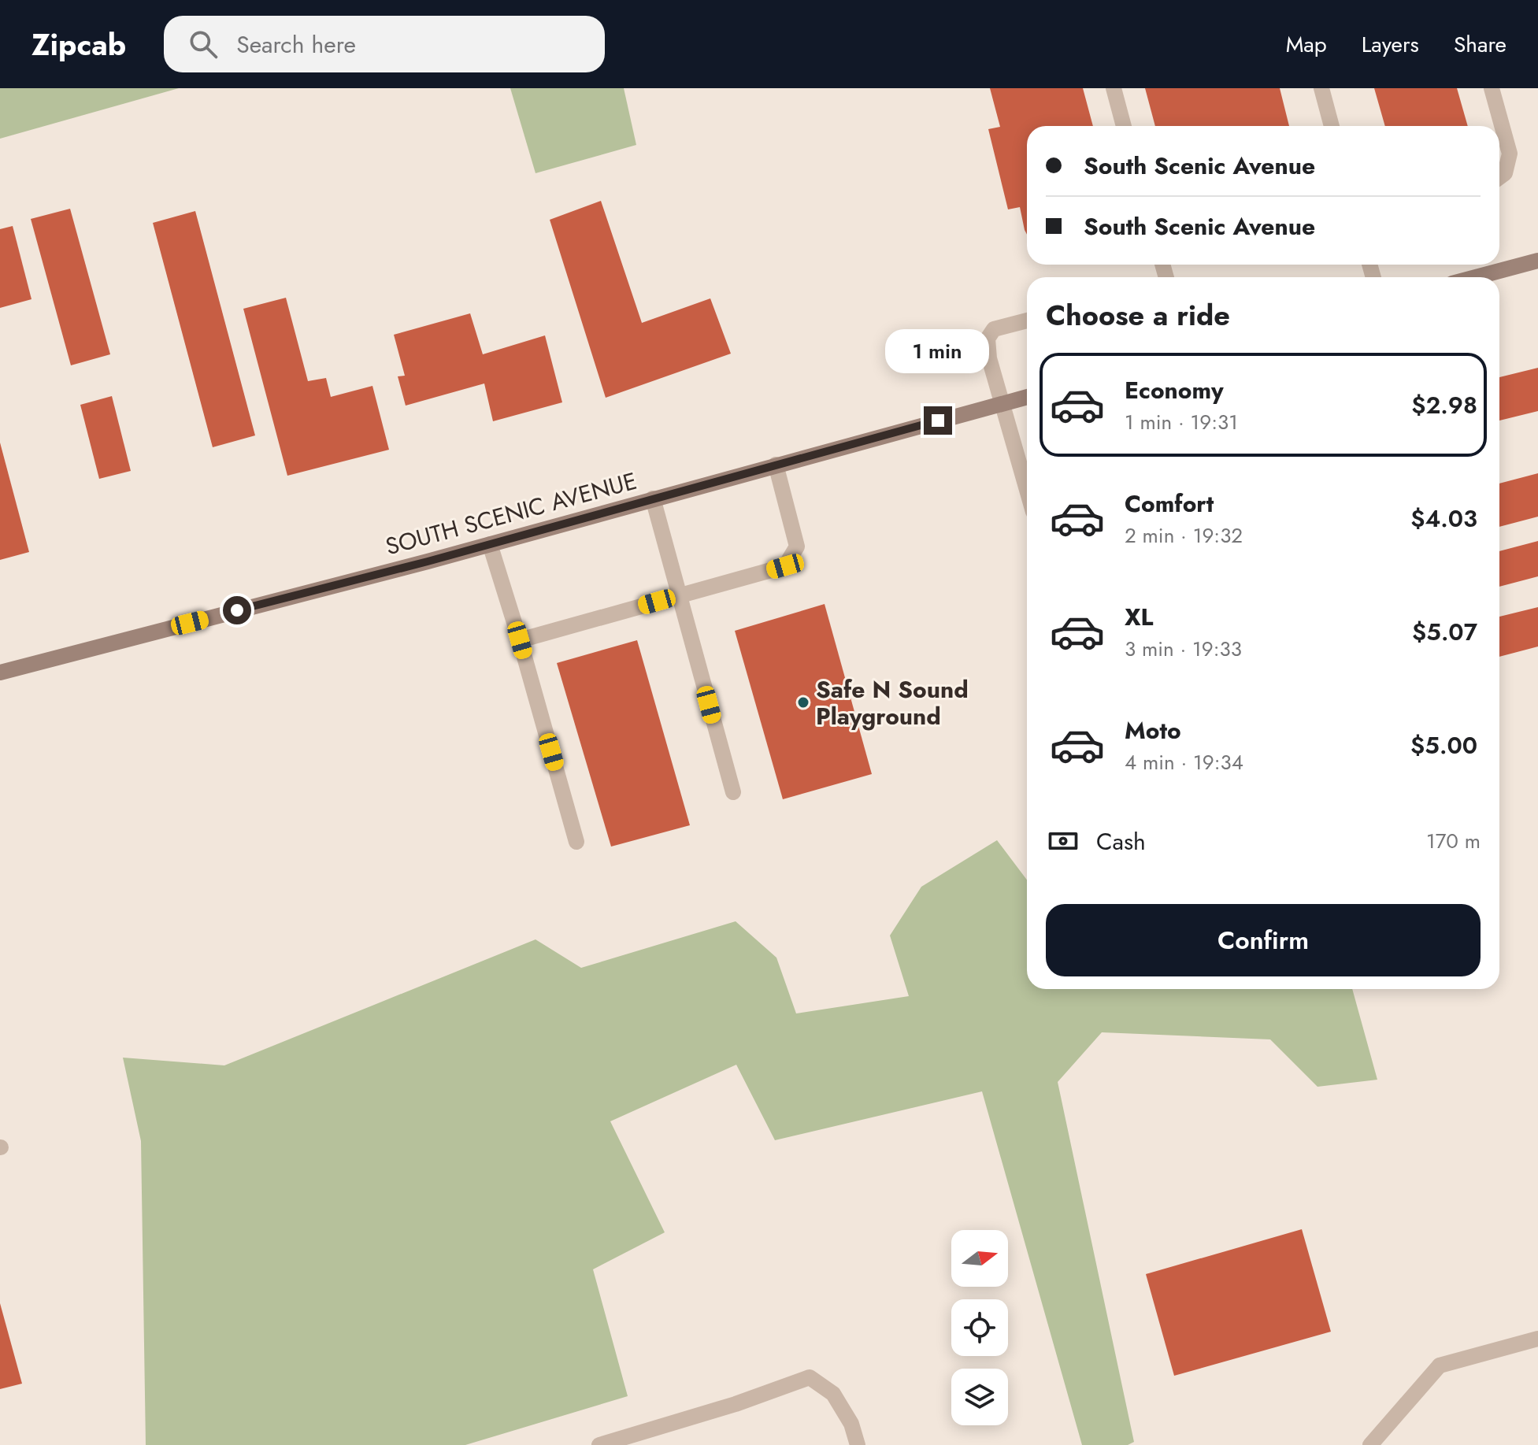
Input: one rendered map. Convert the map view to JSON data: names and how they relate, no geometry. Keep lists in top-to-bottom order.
{
  "streets": {
    "main road": ["SOUTH SCENIC AVENUE"]
  },
  "places": ["Safe N Sound Playground"],
  "north": "right",
  "page": {
    "header": "Zipcab",
    "search": "Search here",
    "nav": ["Map", "Layers", "Share"],
    "banner": ["South Scenic Avenue", "South Scenic Avenue"],
    "heading": "Choose a ride",
    "bubble": "1 min",
    "list": [
      {
        "name": "Economy",
        "note": "1 min · 19:31",
        "value": "$2.98"
      },
      {
        "name": "Comfort",
        "note": "2 min · 19:32",
        "value": "$4.03"
      },
      {
        "name": "XL",
        "note": "3 min · 19:33",
        "value": "$5.07"
      },
      {
        "name": "Moto",
        "note": "4 min · 19:34",
        "value": "$5.00"
      }
    ],
    "pay": ["Cash", "170 m"],
    "buttons": "Confirm"
  }
}
